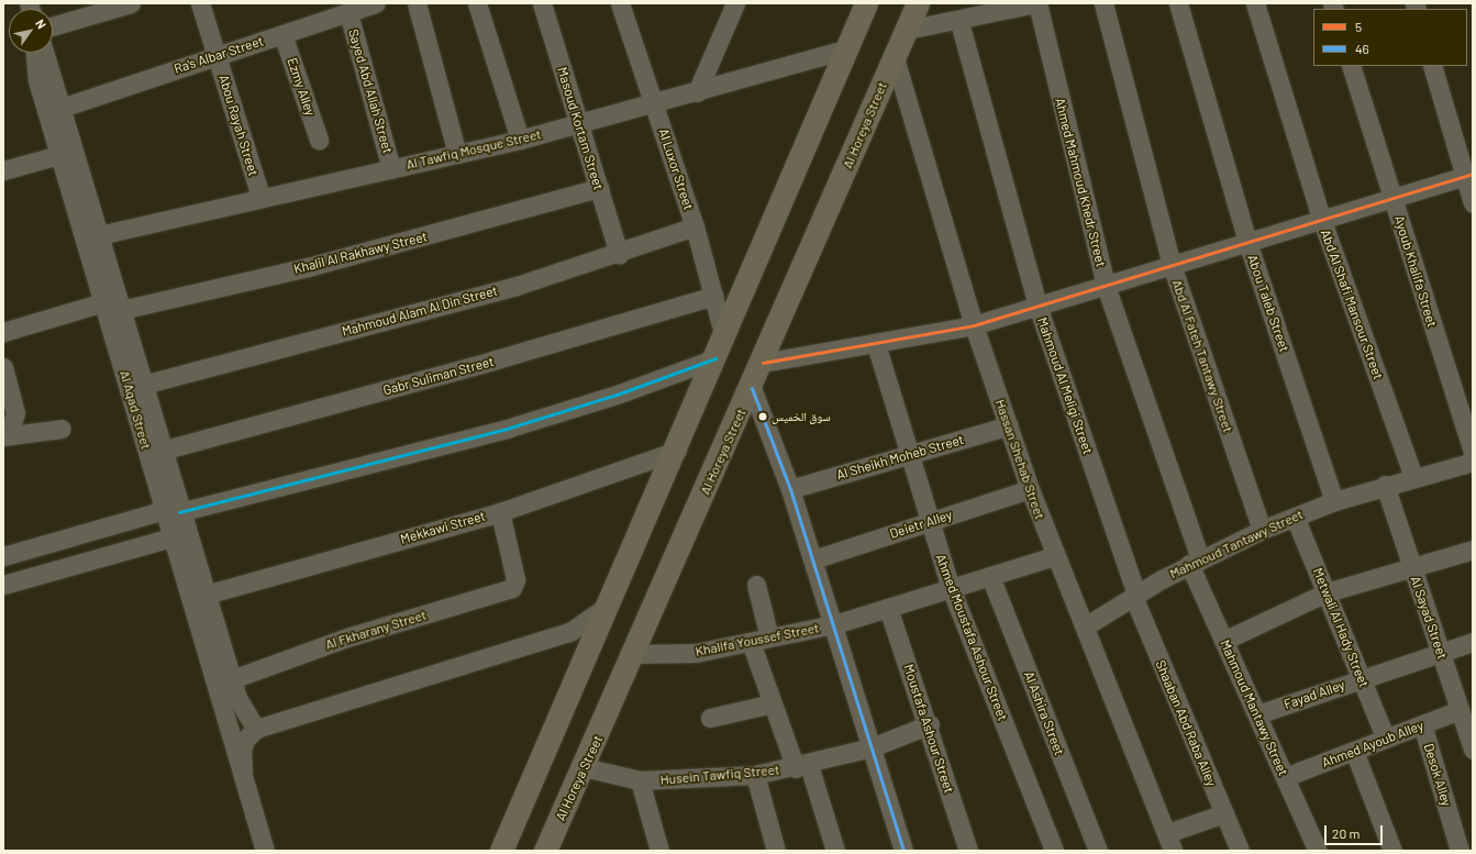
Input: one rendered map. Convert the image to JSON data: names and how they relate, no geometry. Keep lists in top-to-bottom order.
{
  "streets": {
    "main road": ["Al Horeya Street"],
    "street": [
      "Ra's Albar Street",
      "Ezmy Alley",
      "Sayed Abd Allah Street",
      "Abou Rayah Street",
      "Masoud Kortam Street",
      "Al Tawfiq Mosque Street",
      "Al Luxor Street",
      "Ahmed Mahmoud Khedr Street",
      "Khalil Al Rakhawy Street",
      "Ayoub Khalifa Street",
      "Abou Taleb Street",
      "Abd Al Shafi Mansour Street",
      "Mahmoud Alam Al Din Street",
      "Abd Al Fateh Tantawy Street",
      "Gabr Suliman Street",
      "Mahmoud Al Meligi Street",
      "Al Aqad Street",
      "Al Sheikh Moheb Street",
      "Hassan Shehab Street",
      "Deietr Alley",
      "Mekkawi Street",
      "Mahmoud Tantawy Street",
      "Al Sayad Street",
      "Metwali Al Hady Street",
      "Al Fkharany Street",
      "Ahmed Moustafa Ashour Street",
      "Khalifa Youssef Street",
      "Fayad Alley",
      "Mahmoud Mantawy Street",
      "Al Ashira Street",
      "Shaaban Abd Raba Alley",
      "Moustafa Ashour Street",
      "Ahmed Ayoub Alley",
      "Husein Tawfiq Street",
      "Desok Alley"
    ]
  },
  "crossings": [
    ["Ra's Albar Street", "Ezmy Alley"],
    ["Ra's Albar Street", "Sayed Abd Allah Street"],
    ["Ra's Albar Street", "Abou Rayah Street"],
    ["Ra's Albar Street", "Al Aqad Street"],
    ["Sayed Abd Allah Street", "Al Tawfiq Mosque Street"],
    ["Abou Rayah Street", "Al Tawfiq Mosque Street"],
    ["Al Horeya Street", "Hassan Shehab Street"],
    ["Al Horeya Street", "Khalifa Youssef Street"],
    ["Al Horeya Street", "Husein Tawfiq Street"],
    ["Masoud Kortam Street", "Al Tawfiq Mosque Street"],
    ["Masoud Kortam Street", "Khalil Al Rakhawy Street"],
    ["Masoud Kortam Street", "Mahmoud Alam Al Din Street"],
    ["Al Tawfiq Mosque Street", "Al Luxor Street"],
    ["Al Tawfiq Mosque Street", "Al Aqad Street"],
    ["Al Luxor Street", "Mahmoud Alam Al Din Street"],
    ["Al Luxor Street", "Gabr Suliman Street"],
    ["Ahmed Mahmoud Khedr Street", "Mahmoud Tantawy Street"],
    ["Ahmed Mahmoud Khedr Street", "Mahmoud Mantawy Street"],
    ["Khalil Al Rakhawy Street", "Al Aqad Street"],
    ["Abou Taleb Street", "Mahmoud Tantawy Street"],
    ["Abd Al Shafi Mansour Street", "Mahmoud Tantawy Street"],
    ["Mahmoud Alam Al Din Street", "Al Aqad Street"],
    ["Abd Al Fateh Tantawy Street", "Mahmoud Tantawy Street"],
    ["Gabr Suliman Street", "Al Aqad Street"],
    ["Mahmoud Al Meligi Street", "Mahmoud Tantawy Street"],
    ["Mahmoud Al Meligi Street", "Shaaban Abd Raba Alley"],
    ["Al Aqad Street", "Mekkawi Street"],
    ["Al Aqad Street", "Al Fkharany Street"],
    ["Al Sheikh Moheb Street", "Hassan Shehab Street"],
    ["Al Sheikh Moheb Street", "Ahmed Moustafa Ashour Street"],
    ["Hassan Shehab Street", "Deietr Alley"],
    ["Hassan Shehab Street", "Mahmoud Tantawy Street"],
    ["Hassan Shehab Street", "Khalifa Youssef Street"],
    ["Deietr Alley", "Ahmed Moustafa Ashour Street"],
    ["Mekkawi Street", "Al Fkharany Street"],
    ["Mahmoud Tantawy Street", "Al Sayad Street"],
    ["Mahmoud Tantawy Street", "Metwali Al Hady Street"],
    ["Mahmoud Tantawy Street", "Mahmoud Mantawy Street"],
    ["Mahmoud Tantawy Street", "Shaaban Abd Raba Alley"],
    ["Al Sayad Street", "Fayad Alley"],
    ["Al Sayad Street", "Ahmed Ayoub Alley"],
    ["Metwali Al Hady Street", "Fayad Alley"],
    ["Metwali Al Hady Street", "Ahmed Ayoub Alley"],
    ["Ahmed Moustafa Ashour Street", "Khalifa Youssef Street"],
    ["Khalifa Youssef Street", "Al Ashira Street"],
    ["Khalifa Youssef Street", "Moustafa Ashour Street"],
    ["Fayad Alley", "Mahmoud Mantawy Street"],
    ["Mahmoud Mantawy Street", "Ahmed Ayoub Alley"],
    ["Moustafa Ashour Street", "Husein Tawfiq Street"],
    ["Ahmed Ayoub Alley", "Desok Alley"]
  ],
  "places": ["سوق الخميس"],
  "lines": ["transit line 5", "transit line 46"],
  "legend": ["5", "46"],
  "scale_bar": "20 m",
  "north": "top right"
}
